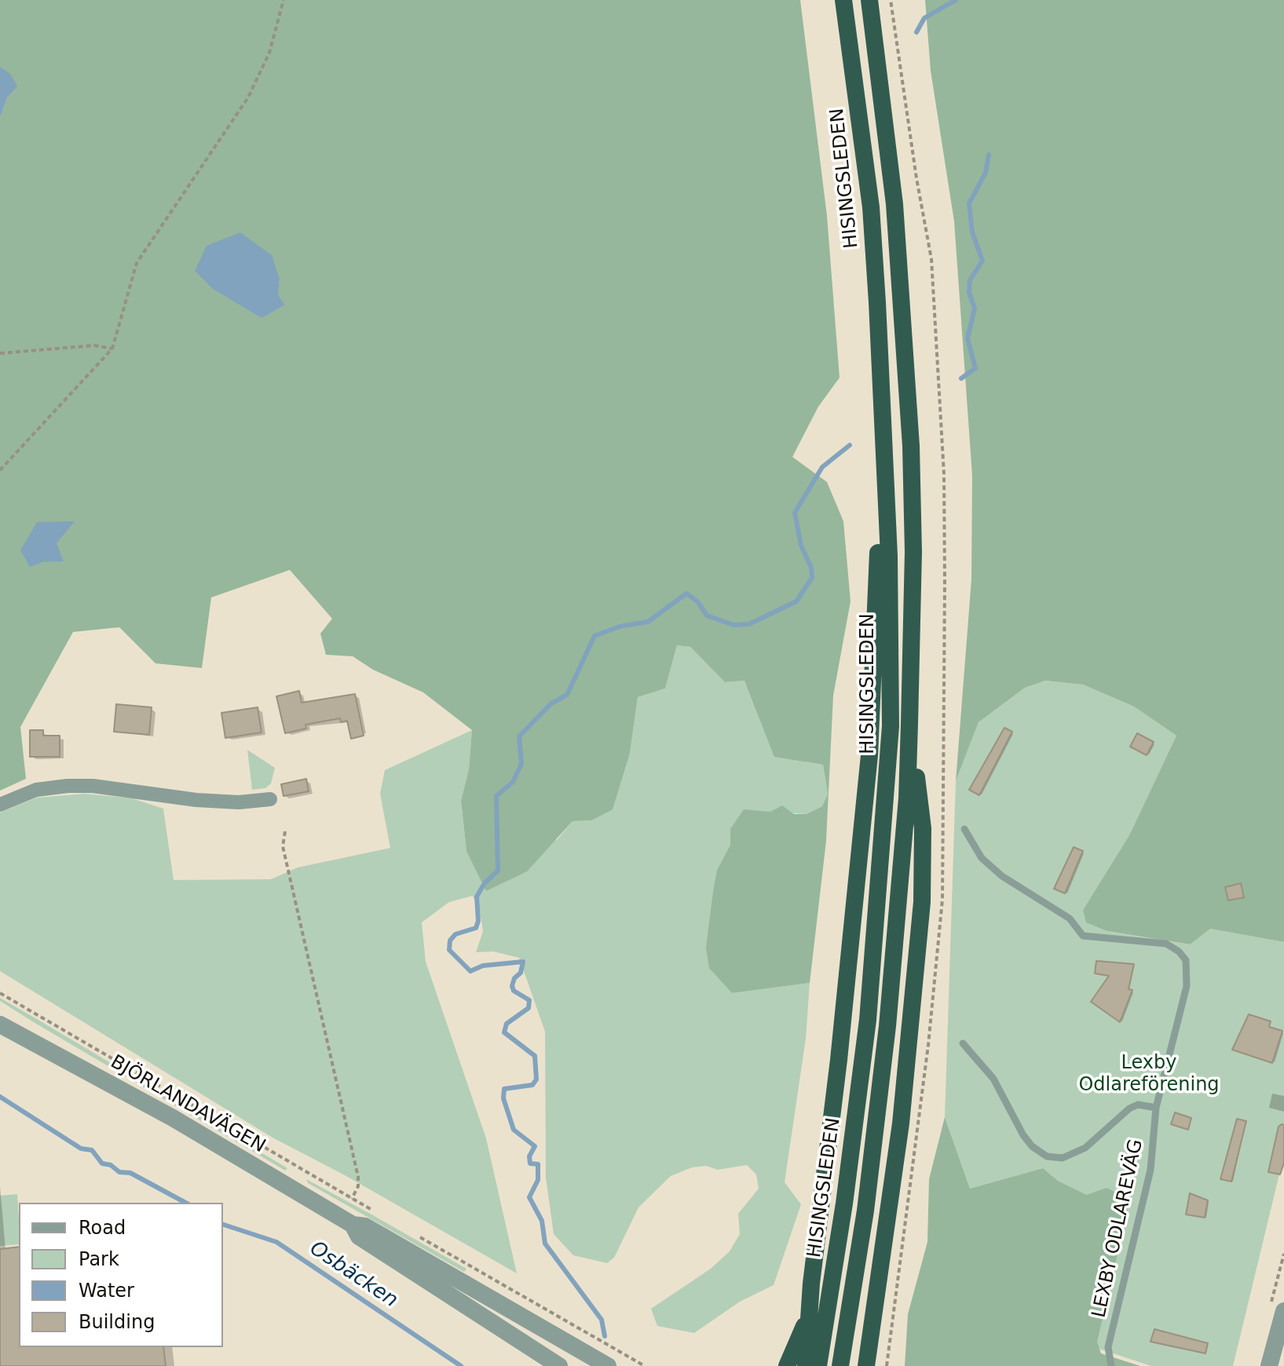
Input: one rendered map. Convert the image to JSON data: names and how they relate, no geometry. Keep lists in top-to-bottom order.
{
  "streets": {
    "highway": ["HISINGSLEDEN"],
    "street": ["BJÖRLANDAVÄGEN"],
    "lane": ["LEXBY ODLAREVÄG"]
  },
  "water": ["Osbäcken"],
  "parks": ["Lexby Odlareförening"],
  "legend": [
    "Road",
    "Park",
    "Water",
    "Building"
  ]
}
